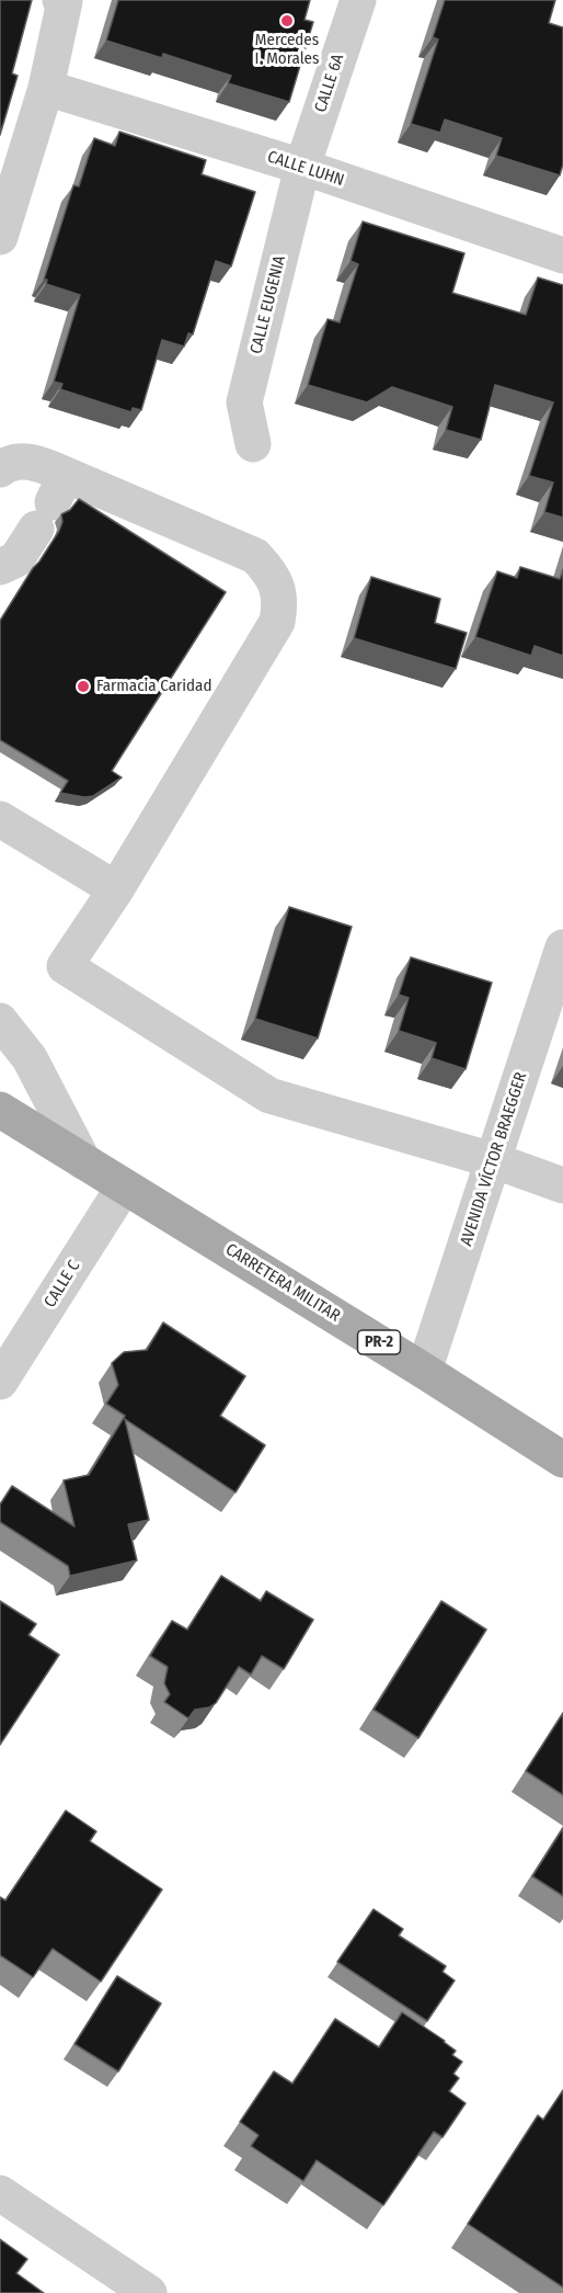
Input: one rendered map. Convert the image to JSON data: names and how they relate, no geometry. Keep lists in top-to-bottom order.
{
  "streets": {
    "main road": ["CARRETERA MILITAR", "PR-2"],
    "street": [
      "CALLE 6A",
      "CALLE LUHN",
      "CALLE EUGENIA",
      "AVENIDA VÍCTOR BRAEGGER",
      "CALLE C"
    ]
  },
  "crossings": [
    ["CALLE 6A", "CALLE LUHN"],
    ["CALLE 6A", "CALLE EUGENIA"],
    ["CALLE LUHN", "CALLE EUGENIA"],
    ["AVENIDA VÍCTOR BRAEGGER", "CARRETERA MILITAR"],
    ["CARRETERA MILITAR", "CALLE C"]
  ],
  "places": ["Mercedes I. Morales", "Farmacia Caridad"]
}
